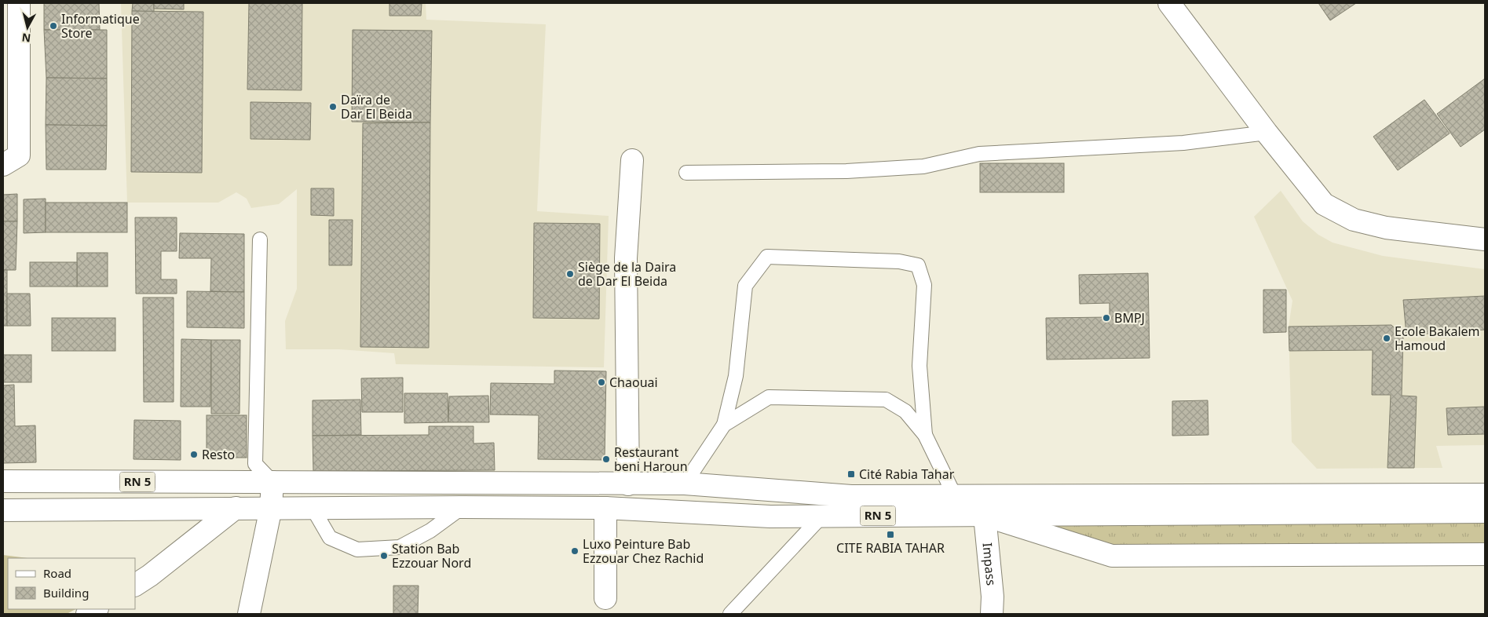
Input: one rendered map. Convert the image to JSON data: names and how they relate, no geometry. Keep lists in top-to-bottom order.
{
  "streets": {
    "main road": ["RN 5", "Impass"]
  },
  "crossings": [
    ["RN 5", "Impass"]
  ],
  "places": {
    "other": [
      "Informatique Store",
      "Daïra de Dar El Beida",
      "Siège de la Daira de Dar El Beida",
      "BMPJ",
      "Ecole Bakalem Hamoud",
      "Chaouai",
      "Resto",
      "Restaurant beni Haroun",
      "Luxo Peinture Bab Ezzouar Chez Rachid",
      "Station Bab Ezzouar Nord"
    ],
    "transit": ["Cité Rabia Tahar", "CITE RABIA TAHAR"]
  },
  "legend": ["Road", "Building"],
  "north": "bottom"
}
